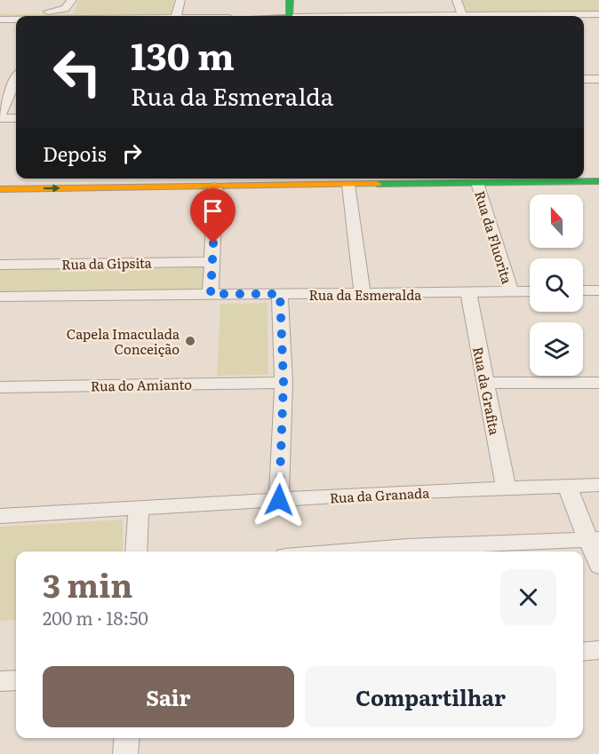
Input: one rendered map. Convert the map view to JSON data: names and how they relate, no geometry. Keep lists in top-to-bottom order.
{
  "streets": {
    "street": [
      "Rua da Fluorita",
      "Rua da Gipsita",
      "Rua da Esmeralda",
      "Rua do Amianto",
      "Rua da Grafita",
      "Rua da Granada"
    ]
  },
  "crossings": [
    ["Rua da Fluorita", "Rua da Esmeralda"],
    ["Rua da Esmeralda", "Rua da Grafita"],
    ["Rua da Grafita", "Rua da Granada"]
  ],
  "places": ["Capela Imaculada Conceição"],
  "north": "top",
  "page": {
    "turn": ["130 m", "Rua da Esmeralda"],
    "then": "Depois",
    "heading": ["3 min", "200 m · 18:50"],
    "buttons": ["Sair", "Compartilhar"]
  }
}
